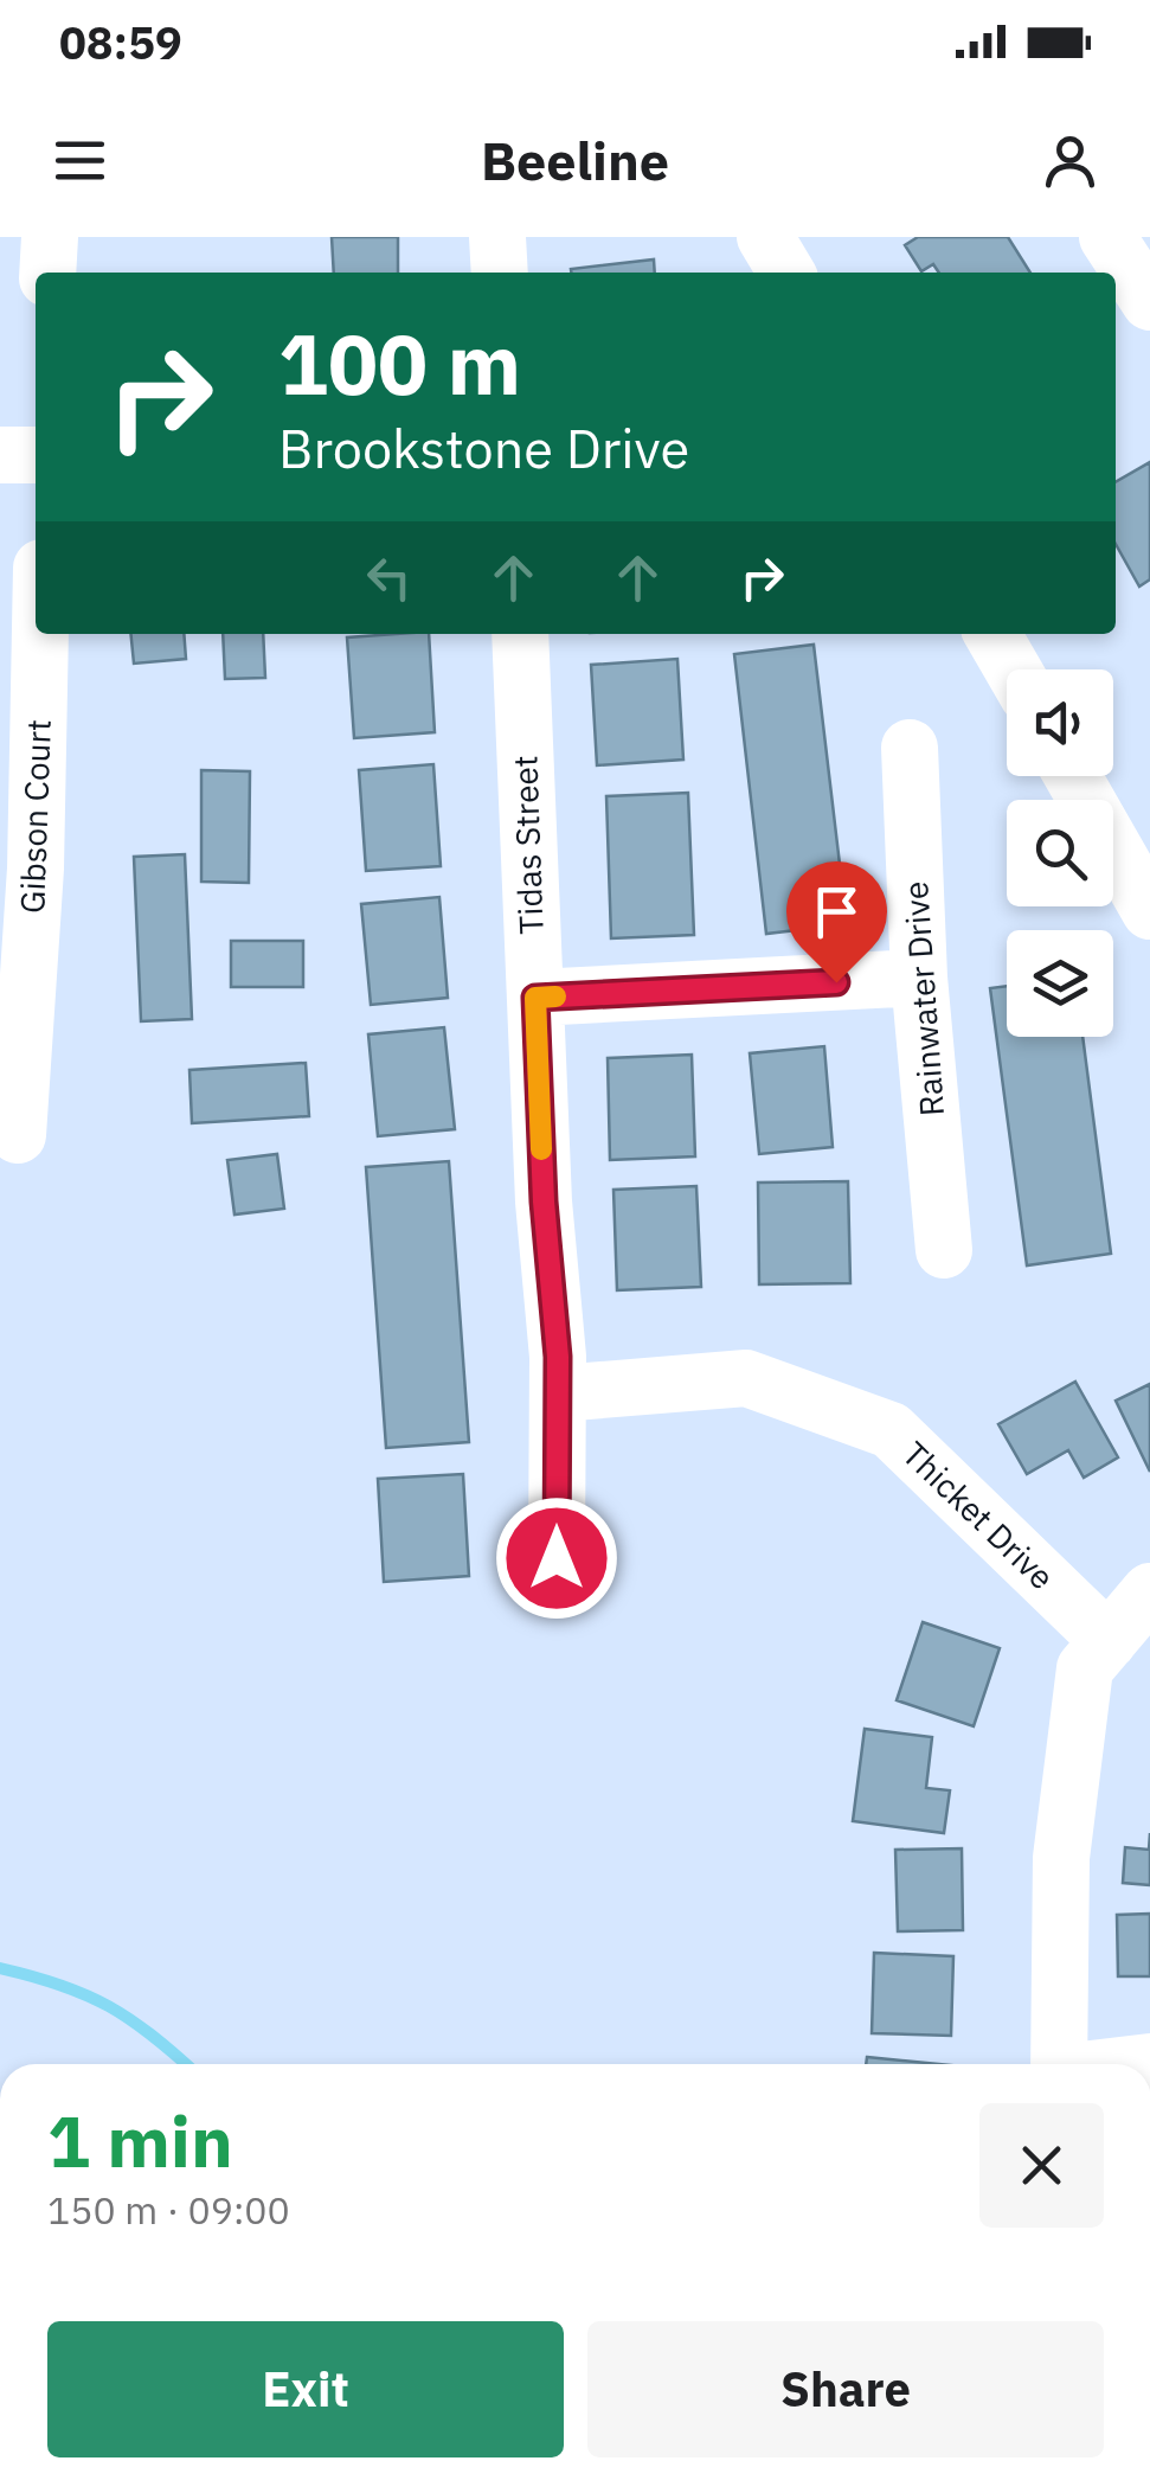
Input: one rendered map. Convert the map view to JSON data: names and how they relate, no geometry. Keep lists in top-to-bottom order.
{
  "streets": {
    "street": [
      "Gibson Court",
      "Tidas Street",
      "Rainwater Drive",
      "Thicket Drive"
    ]
  },
  "crossings": [
    ["Tidas Street", "Thicket Drive"]
  ],
  "page": {
    "status": "08:59",
    "header": "Beeline",
    "turn": ["100 m", "Brookstone Drive"],
    "heading": ["1 min", "150 m · 09:00"],
    "buttons": ["Exit", "Share"]
  }
}
